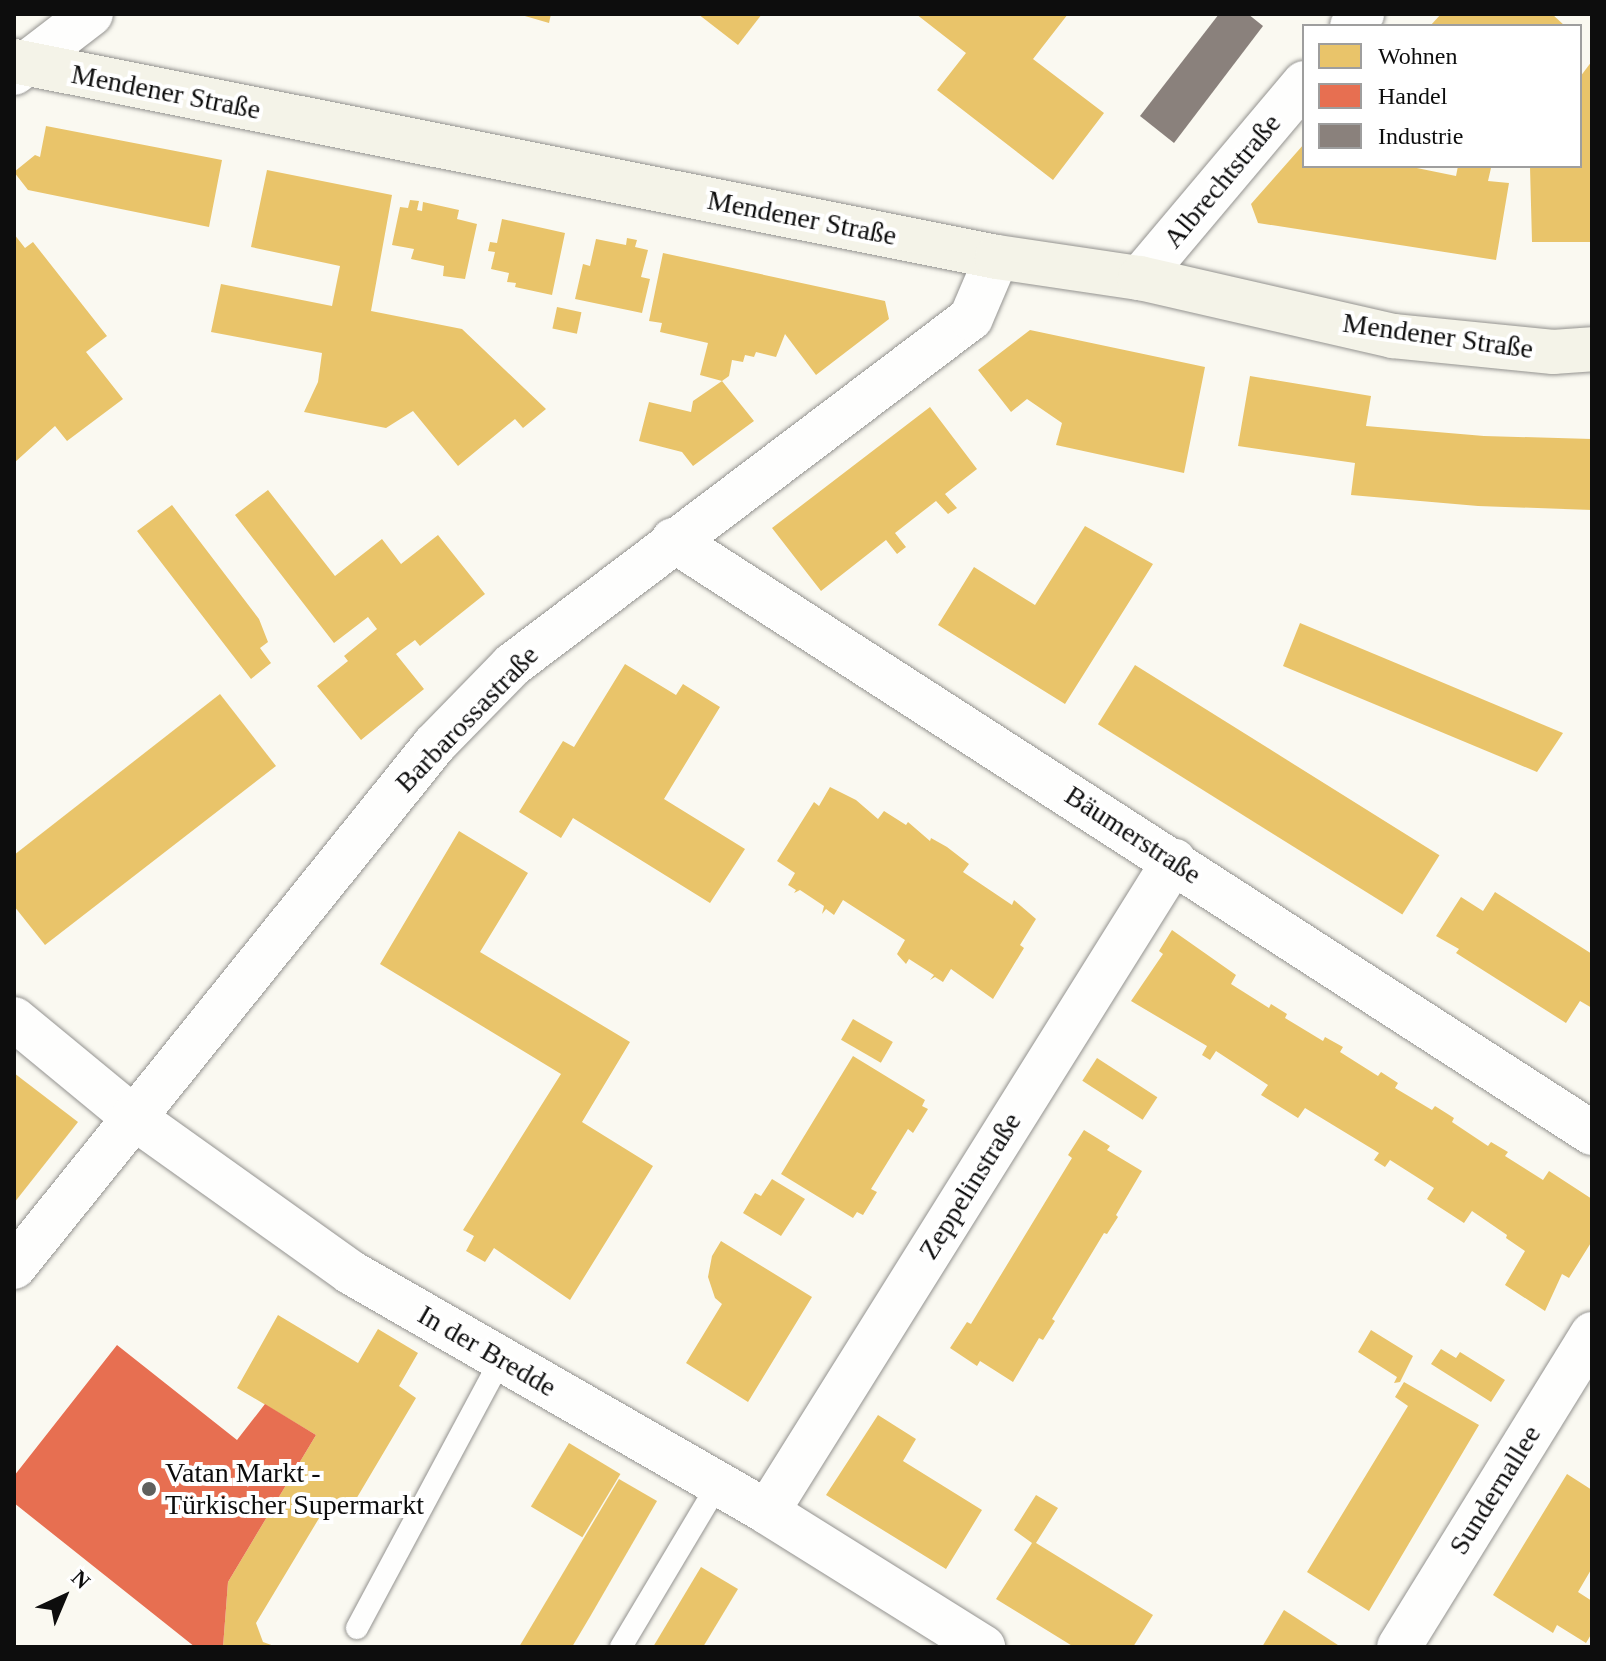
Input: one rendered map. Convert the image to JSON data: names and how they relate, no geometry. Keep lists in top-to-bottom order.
{
  "streets": {
    "main road": ["Mendener Straße"],
    "street": [
      "Albrechtstraße",
      "Barbarossastraße",
      "Bäumerstraße",
      "Zeppelinstraße",
      "In der Bredde",
      "Sundernallee"
    ]
  },
  "crossings": [
    ["Mendener Straße", "Albrechtstraße"],
    ["Mendener Straße", "Barbarossastraße"],
    ["Barbarossastraße", "Bäumerstraße"],
    ["Barbarossastraße", "In der Bredde"],
    ["Bäumerstraße", "Zeppelinstraße"],
    ["Zeppelinstraße", "In der Bredde"]
  ],
  "places": ["Vatan Markt - Türkischer Supermarkt"],
  "legend": ["Wohnen", "Handel", "Industrie"],
  "north": "top right"
}
